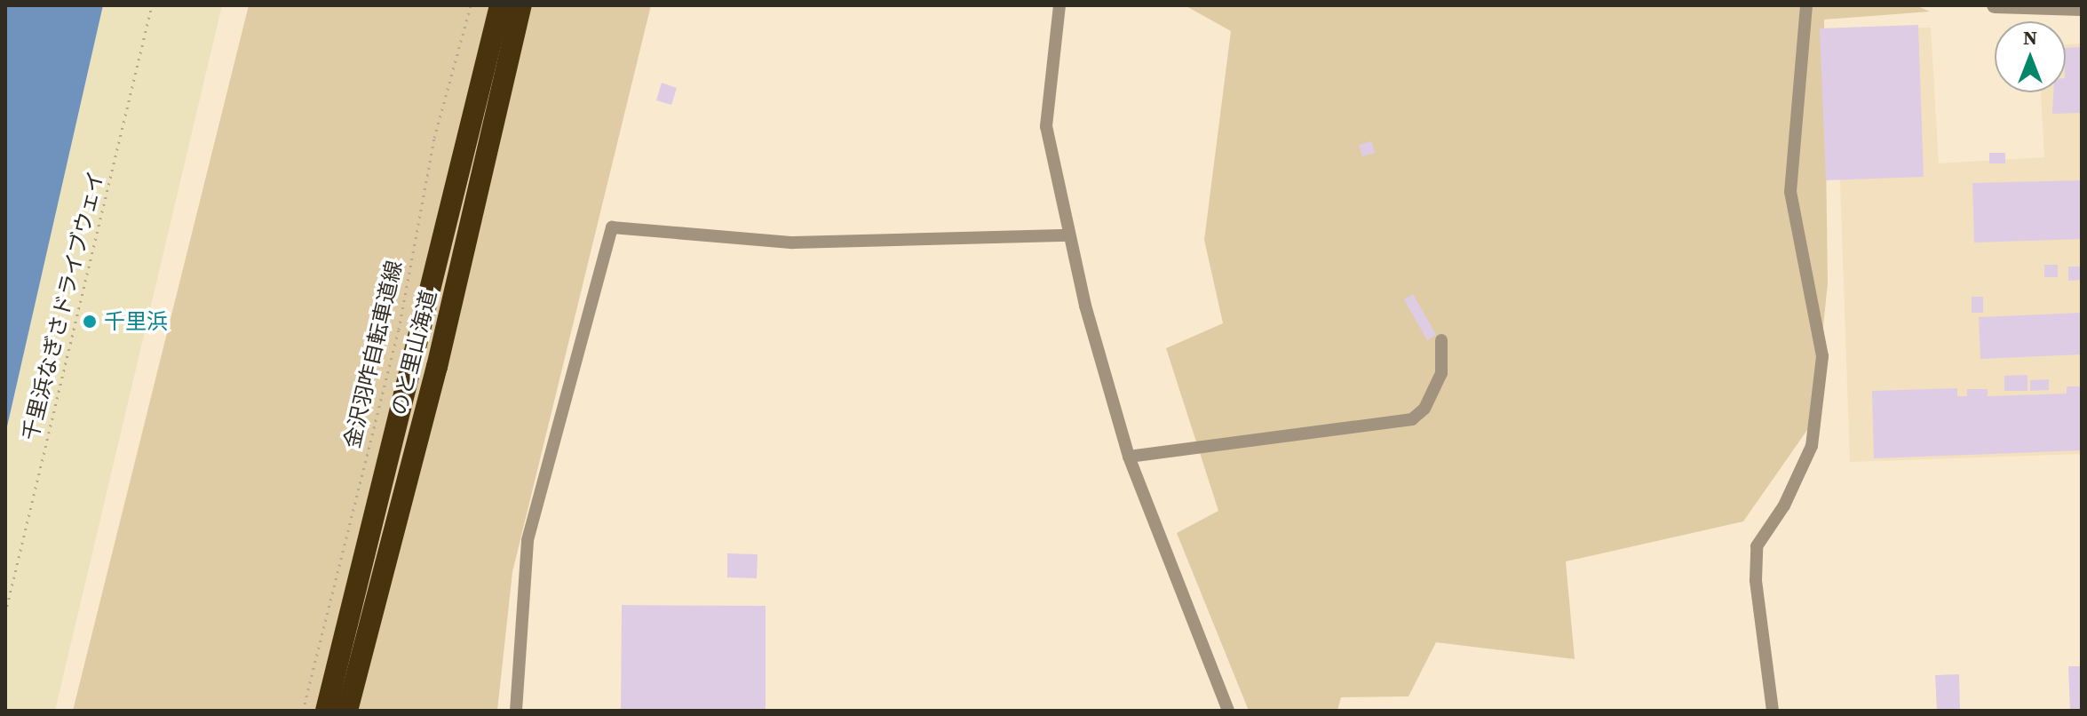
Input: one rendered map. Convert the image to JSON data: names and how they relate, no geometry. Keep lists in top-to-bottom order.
{
  "streets": {
    "highway": ["のと里山海道"],
    "path": ["千里浜なぎさドライブウェイ", "金沢羽咋自転車道線"]
  },
  "places": ["千里浜"],
  "north": "top"
}
